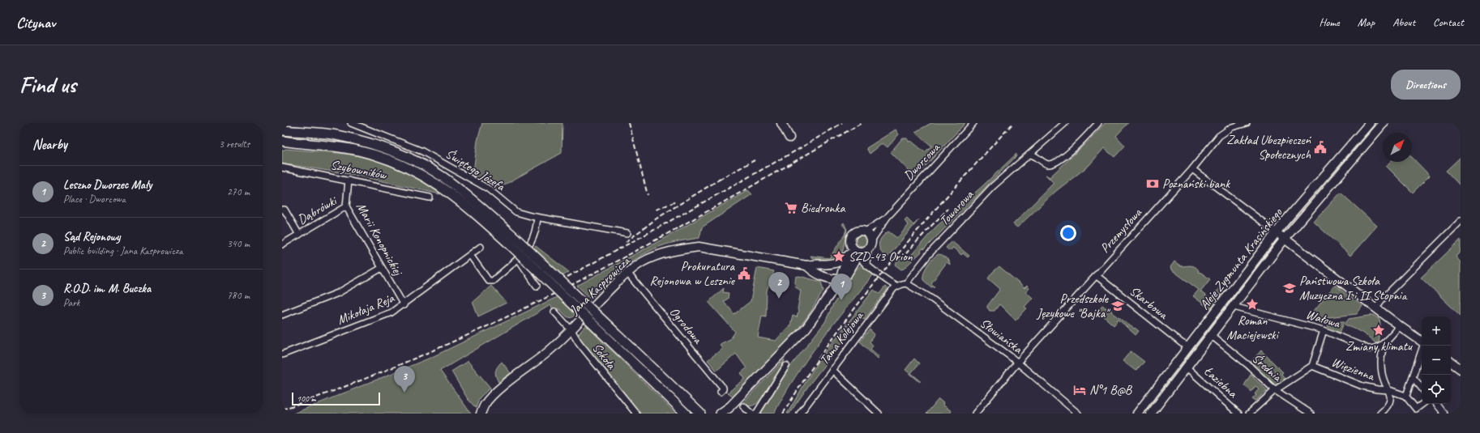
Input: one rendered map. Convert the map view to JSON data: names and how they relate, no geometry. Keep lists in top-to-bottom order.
{
  "streets": {
    "main road": ["Szybowników"],
    "street": [
      "Dworcowa",
      "Świętego Józefa",
      "Towarowa",
      "Dąbrówki",
      "Przemysłowa",
      "Marii Konopnickiej",
      "Aleje Zygmunta Krasińskiego",
      "Jana Kasprowicza",
      "Skarbowa",
      "Mikołaja Reja",
      "Wałowa",
      "Ogrodowa",
      "Słowiańska",
      "Tama Kolejowa",
      "Sokoła",
      "Średnia",
      "Więzienna",
      "Łaziebna"
    ]
  },
  "crossings": [
    ["Szybowników", "Marii Konopnickiej"],
    ["Towarowa", "Słowiańska"],
    ["Dąbrówki", "Marii Konopnickiej"],
    ["Przemysłowa", "Skarbowa"],
    ["Przemysłowa", "Słowiańska"],
    ["Marii Konopnickiej", "Mikołaja Reja"],
    ["Aleje Zygmunta Krasińskiego", "Skarbowa"],
    ["Aleje Zygmunta Krasińskiego", "Wałowa"],
    ["Aleje Zygmunta Krasińskiego", "Średnia"],
    ["Aleje Zygmunta Krasińskiego", "Łaziebna"],
    ["Jana Kasprowicza", "Ogrodowa"],
    ["Jana Kasprowicza", "Sokoła"]
  ],
  "places": {
    "public building": ["Zakład Ubezpieczeń Społecznych", "Prokuratura Rejonowa w Lesznie"],
    "bank": ["Poznański bank"],
    "supermarket": ["Biedronka"],
    "place": ["SZD-43 Orion", "Roman Maciejewski", "Zmiany klimatu"],
    "school or university": ["Państwowa Szkoła Muzyczna I i II Stopnia", "Przedszkole Językowe \"Bajka\""],
    "hotel": ["N°1 B@B"]
  },
  "scale_bar": "100 m",
  "north": "top right",
  "page": {
    "header": "Citynav",
    "nav": [
      "Home",
      "Map",
      "About",
      "Contact"
    ],
    "buttons": "Directions",
    "title": "Find us",
    "heading": ["Nearby", "3 results"],
    "list": [
      {
        "mark": "1",
        "name": "Leszno Dworzec Mały",
        "note": "Place · Dworcowa",
        "value": "270 m"
      },
      {
        "mark": "2",
        "name": "Sąd Rejonowy",
        "note": "Public building · Jana Kasprowicza",
        "value": "340 m"
      },
      {
        "mark": "3",
        "name": "R.O.D. im. M. Buczka",
        "note": "Park",
        "value": "780 m"
      }
    ],
    "pins": ["2", "1", "3"],
    "map_buttons": ["+", "−"],
    "scale": "100 m"
  }
}
